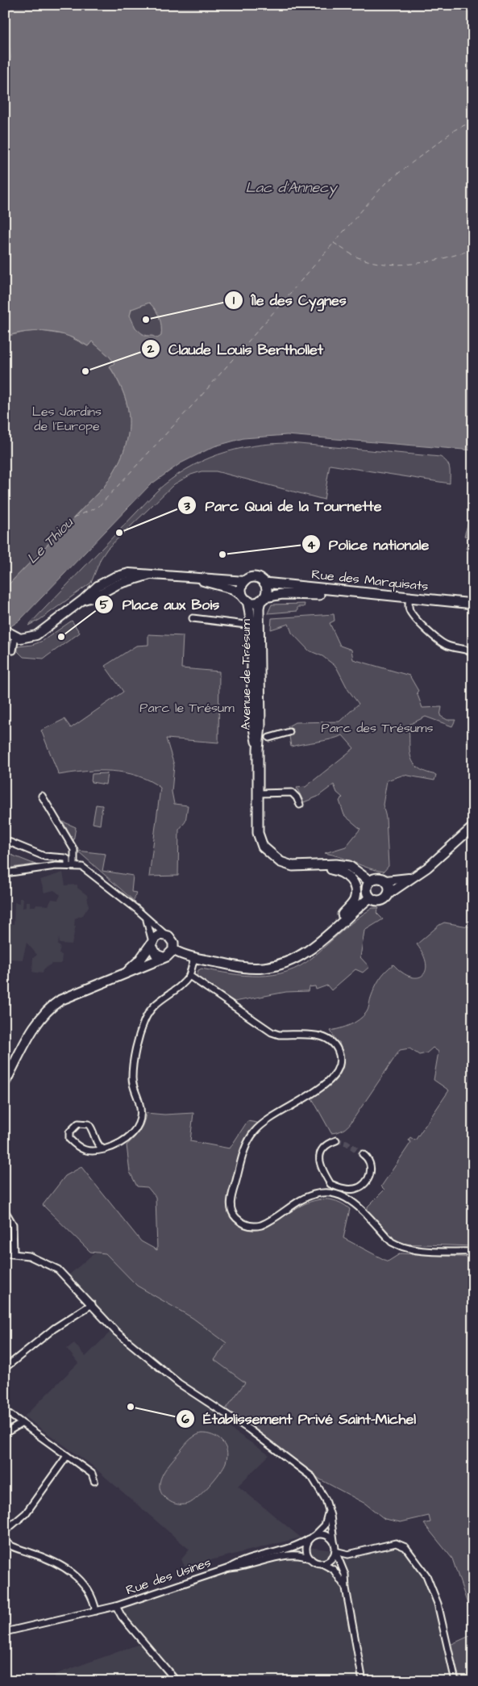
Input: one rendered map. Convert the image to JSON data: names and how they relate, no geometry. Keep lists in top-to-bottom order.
{
  "streets": {
    "main road": ["Rue des Marquisats", "Avenue de Trésum"],
    "street": ["Rue des Usines"]
  },
  "crossings": [
    ["Rue des Marquisats", "Avenue de Trésum"]
  ],
  "water": ["Lac d'Annecy", "Le Thiou"],
  "parks": ["Les Jardins de l'Europe", "Parc le Trésum", "Parc des Trésums"],
  "places": [
    "Île des Cygnes",
    "Claude Louis Berthollet",
    "Parc Quai de la Tournette",
    "Police nationale",
    "Place aux Bois",
    "Établissement Privé Saint-Michel"
  ]
}
